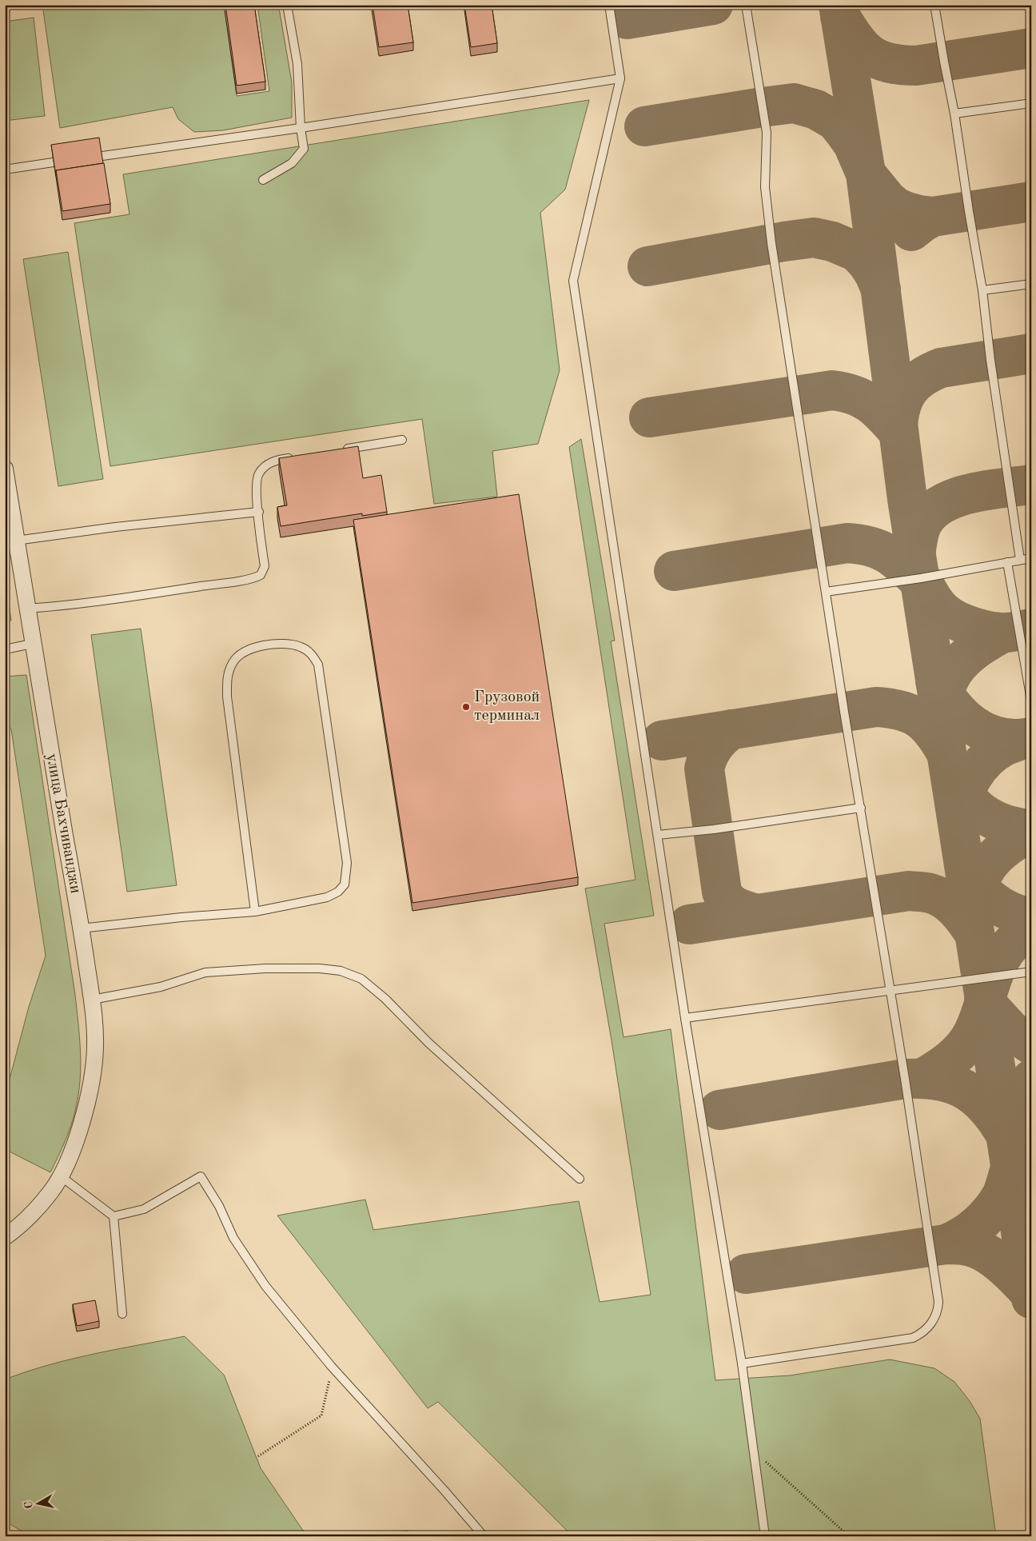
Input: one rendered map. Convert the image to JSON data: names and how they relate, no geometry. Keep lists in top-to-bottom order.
{
  "streets": {
    "street": ["улица Бахчиванджи"]
  },
  "places": ["Грузовой терминал"],
  "north": "left"
}
